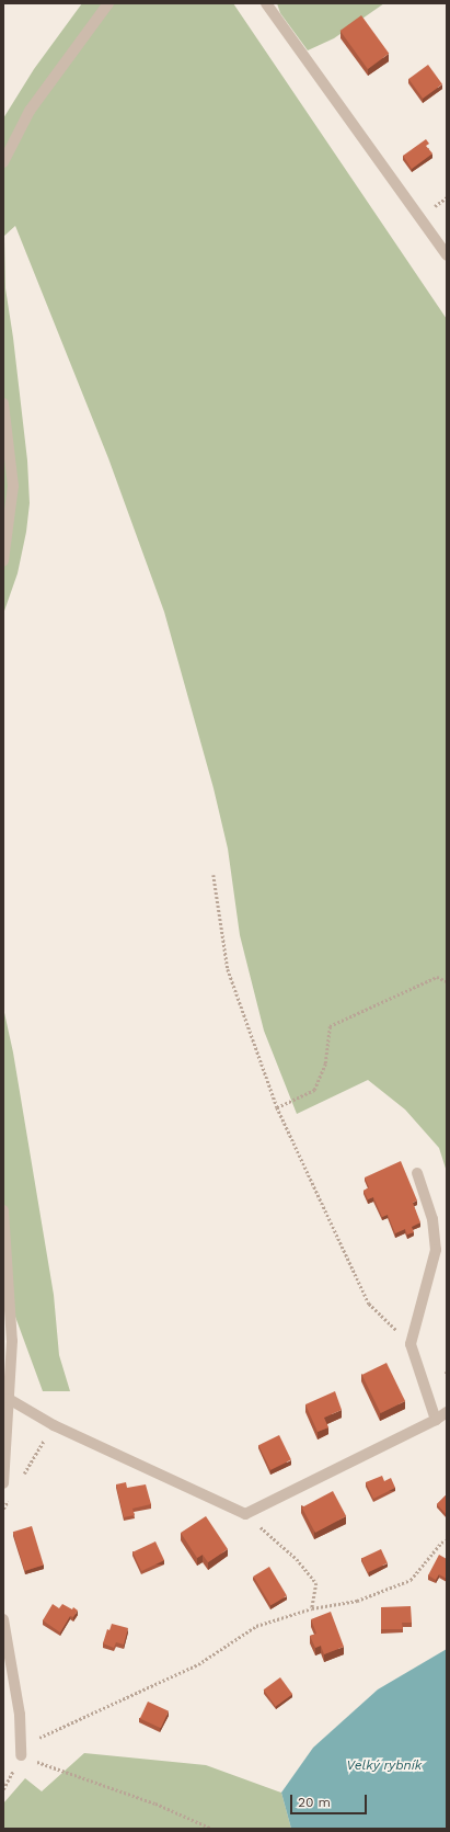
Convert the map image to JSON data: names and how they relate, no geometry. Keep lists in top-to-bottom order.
{
  "water": ["Velký rybník"],
  "scale_bar": "20 m"
}
